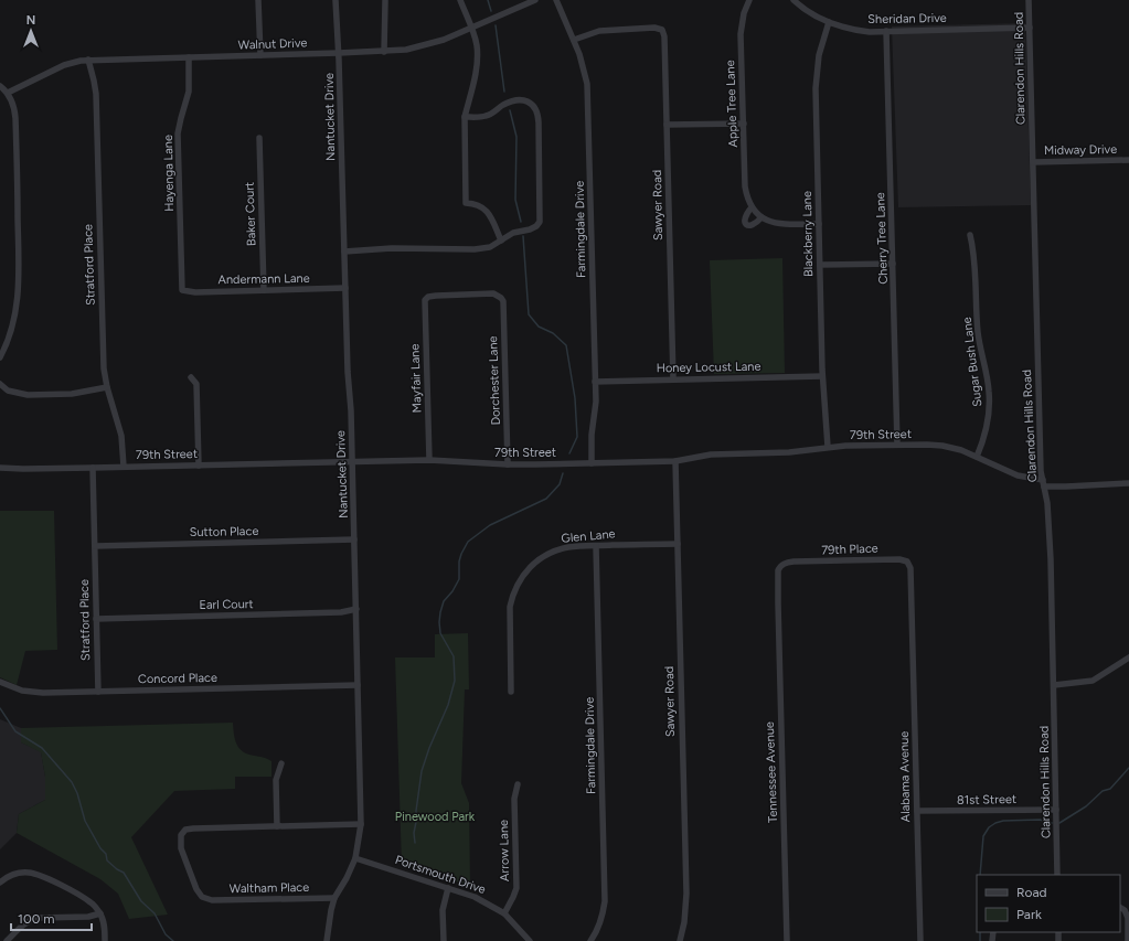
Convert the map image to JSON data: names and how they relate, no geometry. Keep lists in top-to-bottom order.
{
  "streets": {
    "street": [
      "Sheridan Drive",
      "Walnut Drive",
      "Clarendon Hills Road",
      "Apple Tree Lane",
      "Nantucket Drive",
      "Midway Drive",
      "Hayenga Lane",
      "Sawyer Road",
      "Baker Court",
      "Farmingdale Drive",
      "Blackberry Lane",
      "Cherry Tree Lane",
      "Stratford Place",
      "Andermann Lane",
      "Sugar Bush Lane",
      "Honey Locust Lane",
      "Mayfair Lane",
      "Dorchester Lane",
      "79th Street",
      "Sutton Place",
      "Glen Lane",
      "79th Place",
      "Earl Court",
      "Concord Place",
      "Tennessee Avenue",
      "Alabama Avenue",
      "81st Street",
      "Arrow Lane",
      "Portsmouth Drive",
      "Waltham Place"
    ]
  },
  "crossings": [
    ["Sheridan Drive", "Clarendon Hills Road"],
    ["Sheridan Drive", "Blackberry Lane"],
    ["Sheridan Drive", "Cherry Tree Lane"],
    ["Walnut Drive", "Nantucket Drive"],
    ["Walnut Drive", "Hayenga Lane"],
    ["Walnut Drive", "Stratford Place"],
    ["Clarendon Hills Road", "Midway Drive"],
    ["Clarendon Hills Road", "79th Street"],
    ["Clarendon Hills Road", "81st Street"],
    ["Apple Tree Lane", "Blackberry Lane"],
    ["Nantucket Drive", "Andermann Lane"],
    ["Nantucket Drive", "79th Street"],
    ["Nantucket Drive", "Sutton Place"],
    ["Nantucket Drive", "Earl Court"],
    ["Nantucket Drive", "Concord Place"],
    ["Nantucket Drive", "Portsmouth Drive"],
    ["Nantucket Drive", "Waltham Place"],
    ["Hayenga Lane", "Andermann Lane"],
    ["Sawyer Road", "Farmingdale Drive"],
    ["Sawyer Road", "Honey Locust Lane"],
    ["Sawyer Road", "79th Street"],
    ["Sawyer Road", "Glen Lane"],
    ["Baker Court", "Andermann Lane"],
    ["Farmingdale Drive", "Honey Locust Lane"],
    ["Farmingdale Drive", "79th Street"],
    ["Farmingdale Drive", "Glen Lane"],
    ["Blackberry Lane", "Honey Locust Lane"],
    ["Blackberry Lane", "79th Street"],
    ["Cherry Tree Lane", "79th Street"],
    ["Stratford Place", "79th Street"],
    ["Stratford Place", "Sutton Place"],
    ["Stratford Place", "Earl Court"],
    ["Stratford Place", "Concord Place"],
    ["Sugar Bush Lane", "79th Street"],
    ["Mayfair Lane", "Dorchester Lane"],
    ["Mayfair Lane", "79th Street"],
    ["Dorchester Lane", "79th Street"],
    ["79th Place", "Tennessee Avenue"],
    ["79th Place", "Alabama Avenue"],
    ["Alabama Avenue", "81st Street"],
    ["Arrow Lane", "Portsmouth Drive"]
  ],
  "parks": ["Pinewood Park"],
  "legend": ["Road", "Park"],
  "scale_bar": "100 m",
  "north": "top"
}
